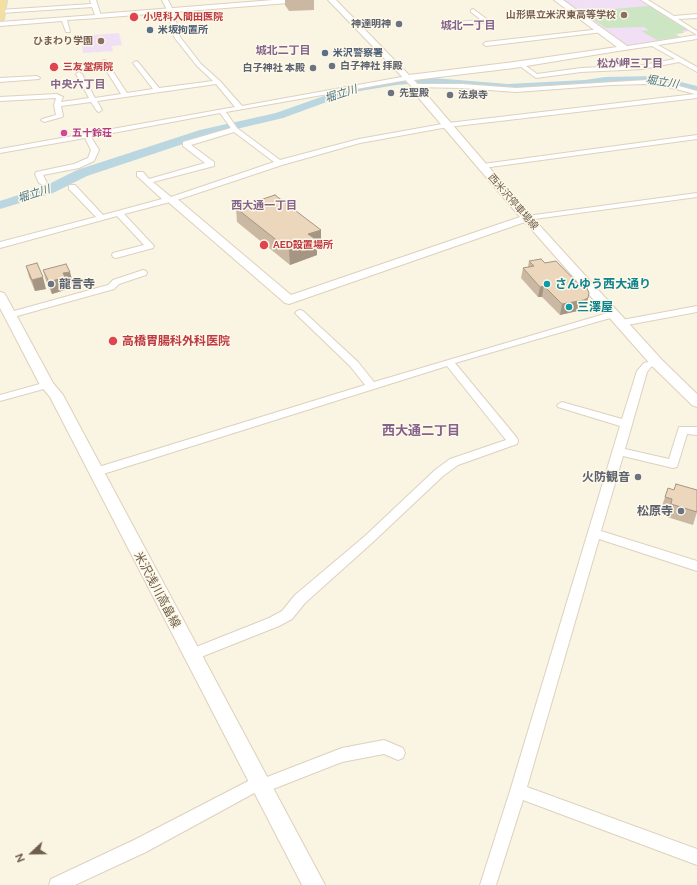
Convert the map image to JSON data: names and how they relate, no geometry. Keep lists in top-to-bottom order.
{
  "streets": {
    "main road": ["西米沢停車場線", "米沢浅川高畠線"]
  },
  "districts": [
    "城北一丁目",
    "城北二丁目",
    "松が岬三丁目",
    "中央六丁目",
    "西大通一丁目",
    "西大通二丁目"
  ],
  "water": ["堀立川"],
  "places": [
    "山形県立米沢東高等学校",
    "小児科入間田医院",
    "神達明神",
    "米坂拘置所",
    "ひまわり学園",
    "米沢警察署",
    "白子神社 拝殿",
    "三友堂病院",
    "白子神社 本殿",
    "先聖殿",
    "法泉寺",
    "五十鈴荘",
    "AED設置場所",
    "龍言寺",
    "さんゆう西大通り",
    "三澤屋",
    "高橋胃腸科外科医院",
    "火防観音",
    "松原寺"
  ],
  "north": "left"
}
